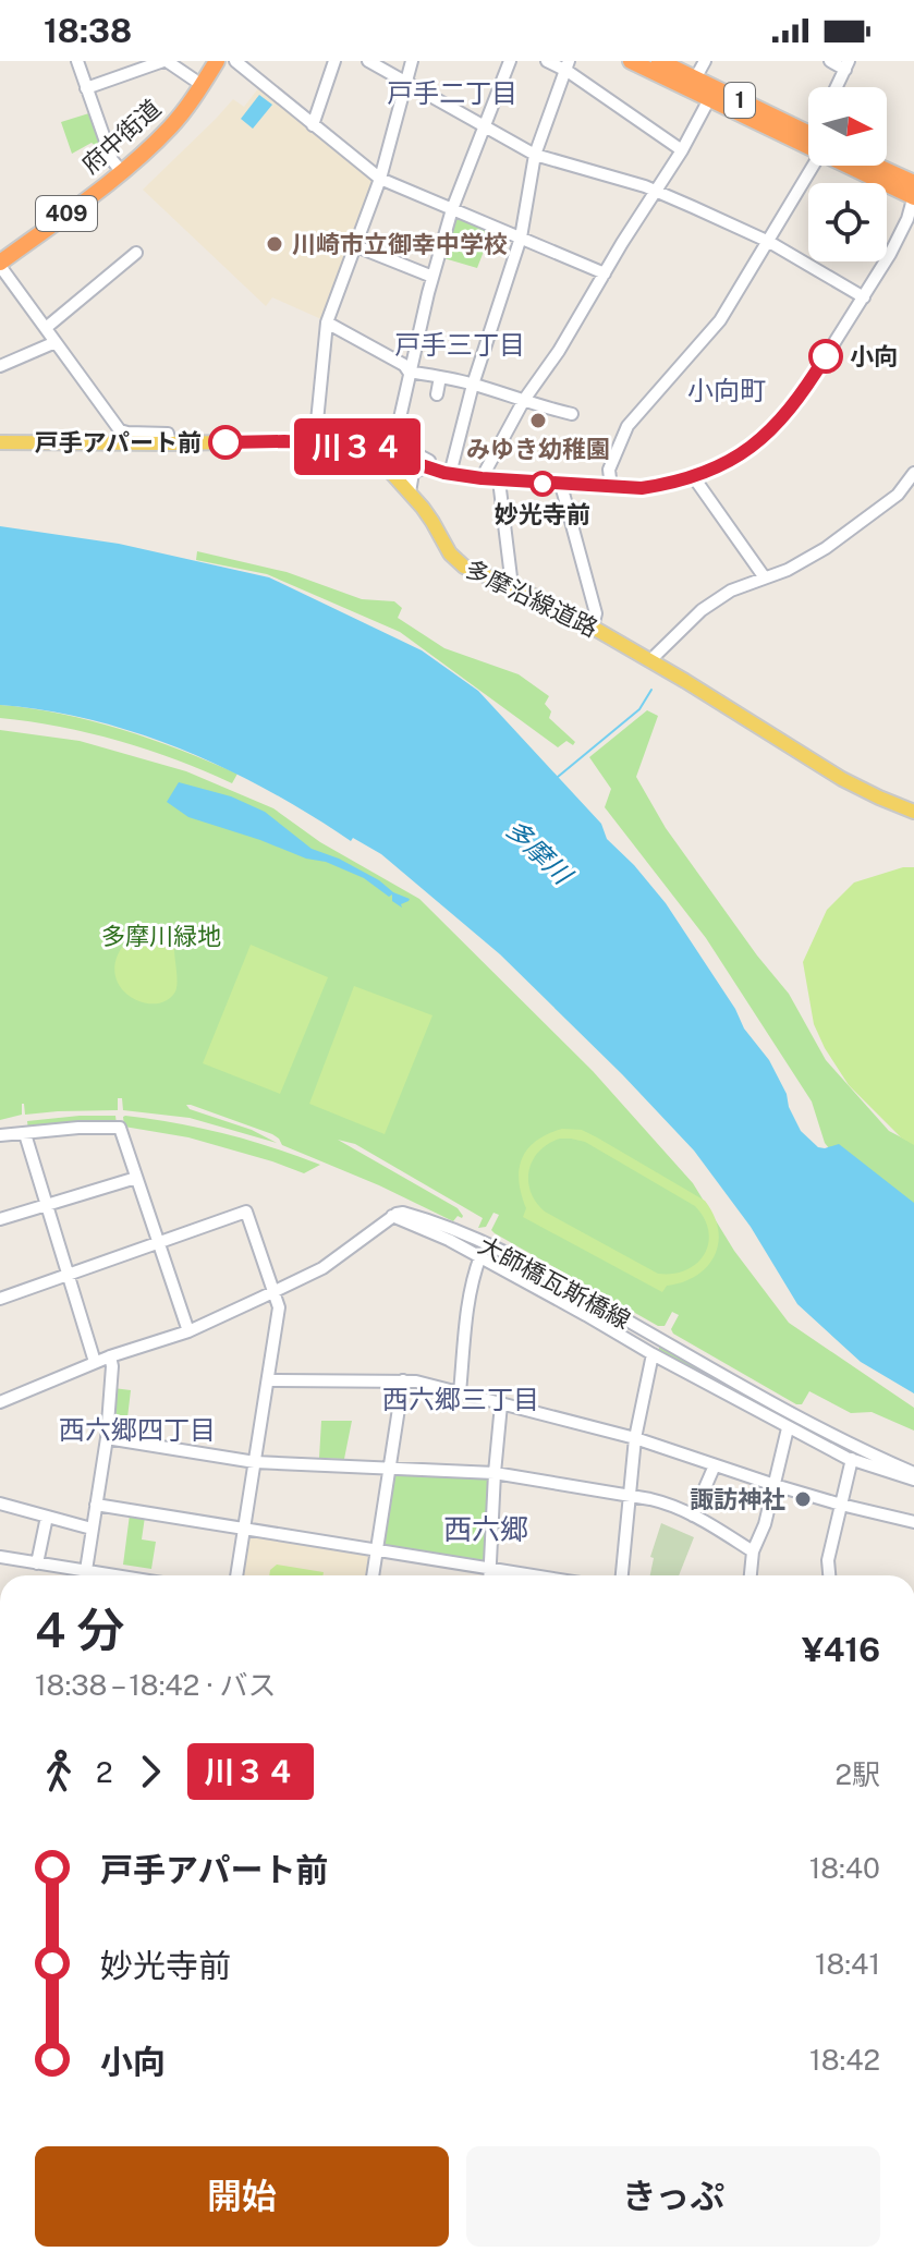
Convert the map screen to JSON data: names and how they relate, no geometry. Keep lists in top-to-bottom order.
{
  "streets": {
    "highway": ["1", "府中街道", "409"],
    "main road": ["多摩沿線道路"],
    "street": ["大師橋瓦斯橋線"]
  },
  "districts": [
    "戸手二丁目",
    "戸手三丁目",
    "小向町",
    "西六郷三丁目",
    "西六郷四丁目",
    "西六郷"
  ],
  "water": ["多摩川"],
  "parks": ["多摩川緑地"],
  "places": [
    "川崎市立御幸中学校",
    "小向",
    "みゆき幼稚園",
    "戸手アパート前",
    "妙光寺前",
    "諏訪神社"
  ],
  "lines": ["bus line 川３４"],
  "north": "right",
  "page": {
    "status": "18:38",
    "on_map": "川３４",
    "heading": ["4 分", "18:38 – 18:42 · バス", "¥416"],
    "legs": ["2", "川３４", "2駅"],
    "list": [
      {
        "name": "戸手アパート前",
        "value": "18:40"
      },
      {
        "name": "妙光寺前",
        "value": "18:41"
      },
      {
        "name": "小向",
        "value": "18:42"
      }
    ],
    "buttons": ["開始", "きっぷ"]
  }
}
